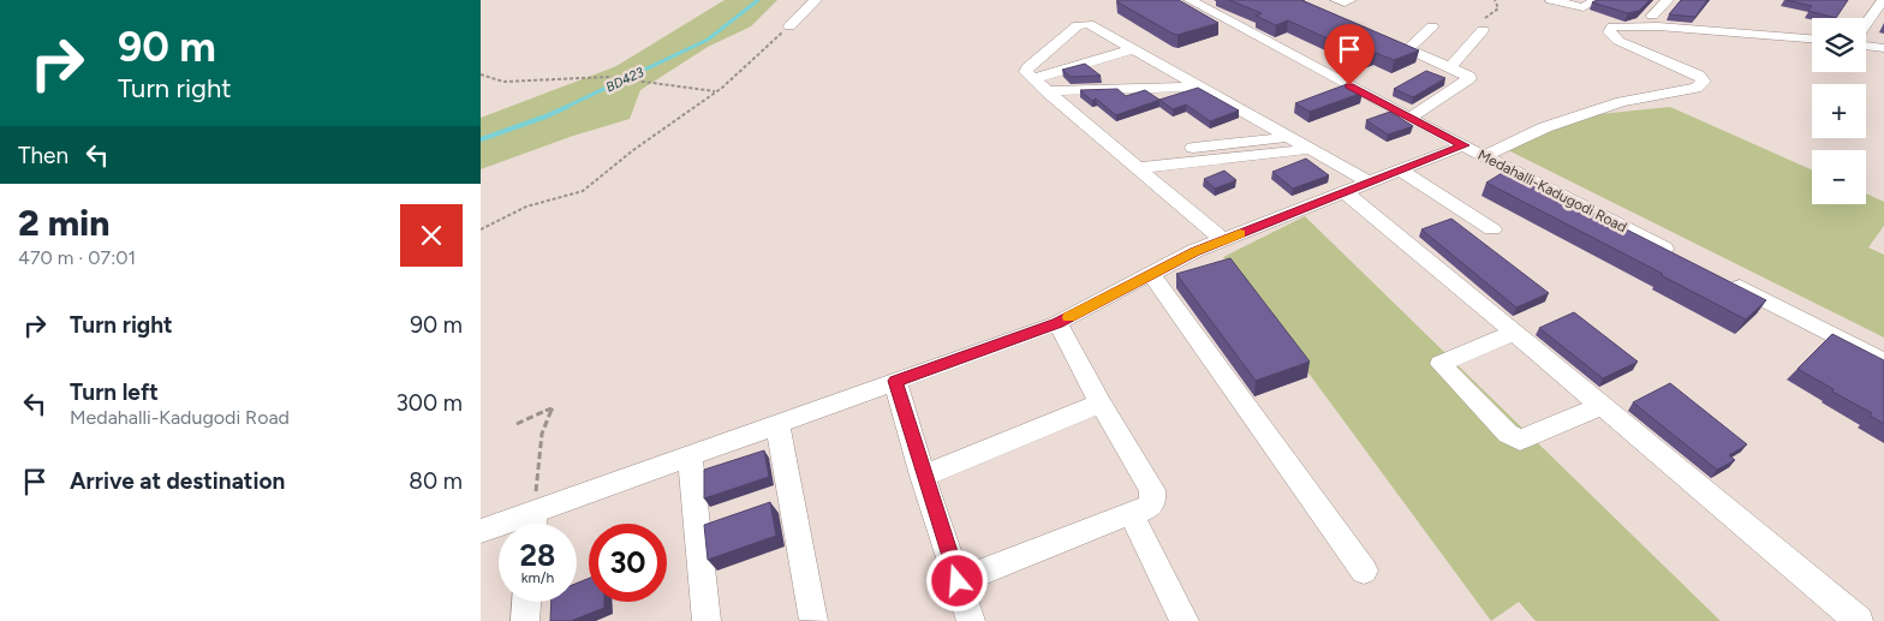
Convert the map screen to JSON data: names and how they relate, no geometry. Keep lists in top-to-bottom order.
{
  "streets": {
    "street": ["Medahalli-Kadugodi Road"]
  },
  "water": ["BD423"],
  "page": {
    "turn": ["90 m", "Turn right"],
    "map_buttons": ["+", "−"],
    "then": "Then",
    "heading": ["2 min", "470 m · 07:01"],
    "list": [
      {
        "name": "Turn right",
        "value": "90 m"
      },
      {
        "name": "Turn left",
        "note": "Medahalli-Kadugodi Road",
        "value": "300 m"
      },
      {
        "name": "Arrive at destination",
        "value": "80 m"
      }
    ],
    "speed": "28 km/h",
    "limit": "30"
  }
}
